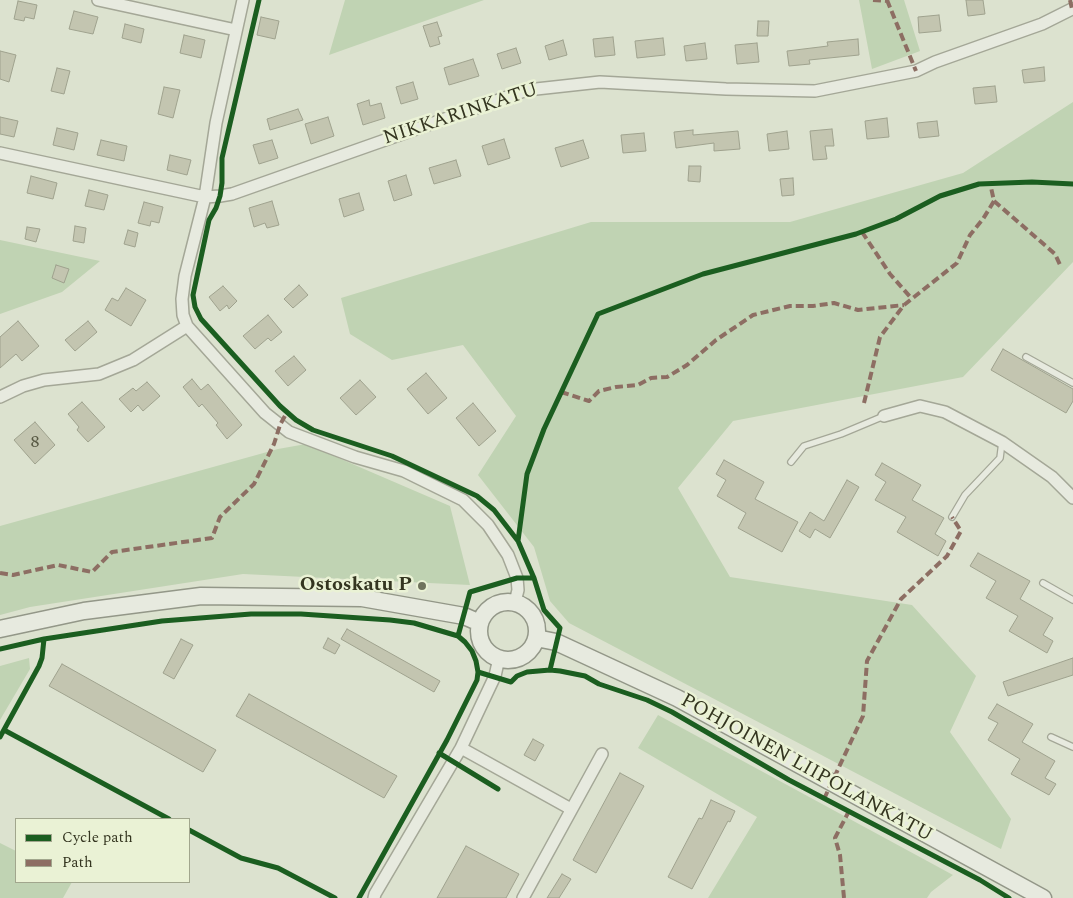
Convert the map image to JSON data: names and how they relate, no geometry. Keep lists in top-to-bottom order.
{
  "streets": {
    "street": ["NIKKARINKATU", "POHJOINEN LIIPOLANKATU"]
  },
  "places": ["Ostoskatu P"],
  "house_numbers": ["8"],
  "legend": ["Cycle path", "Path"]
}
